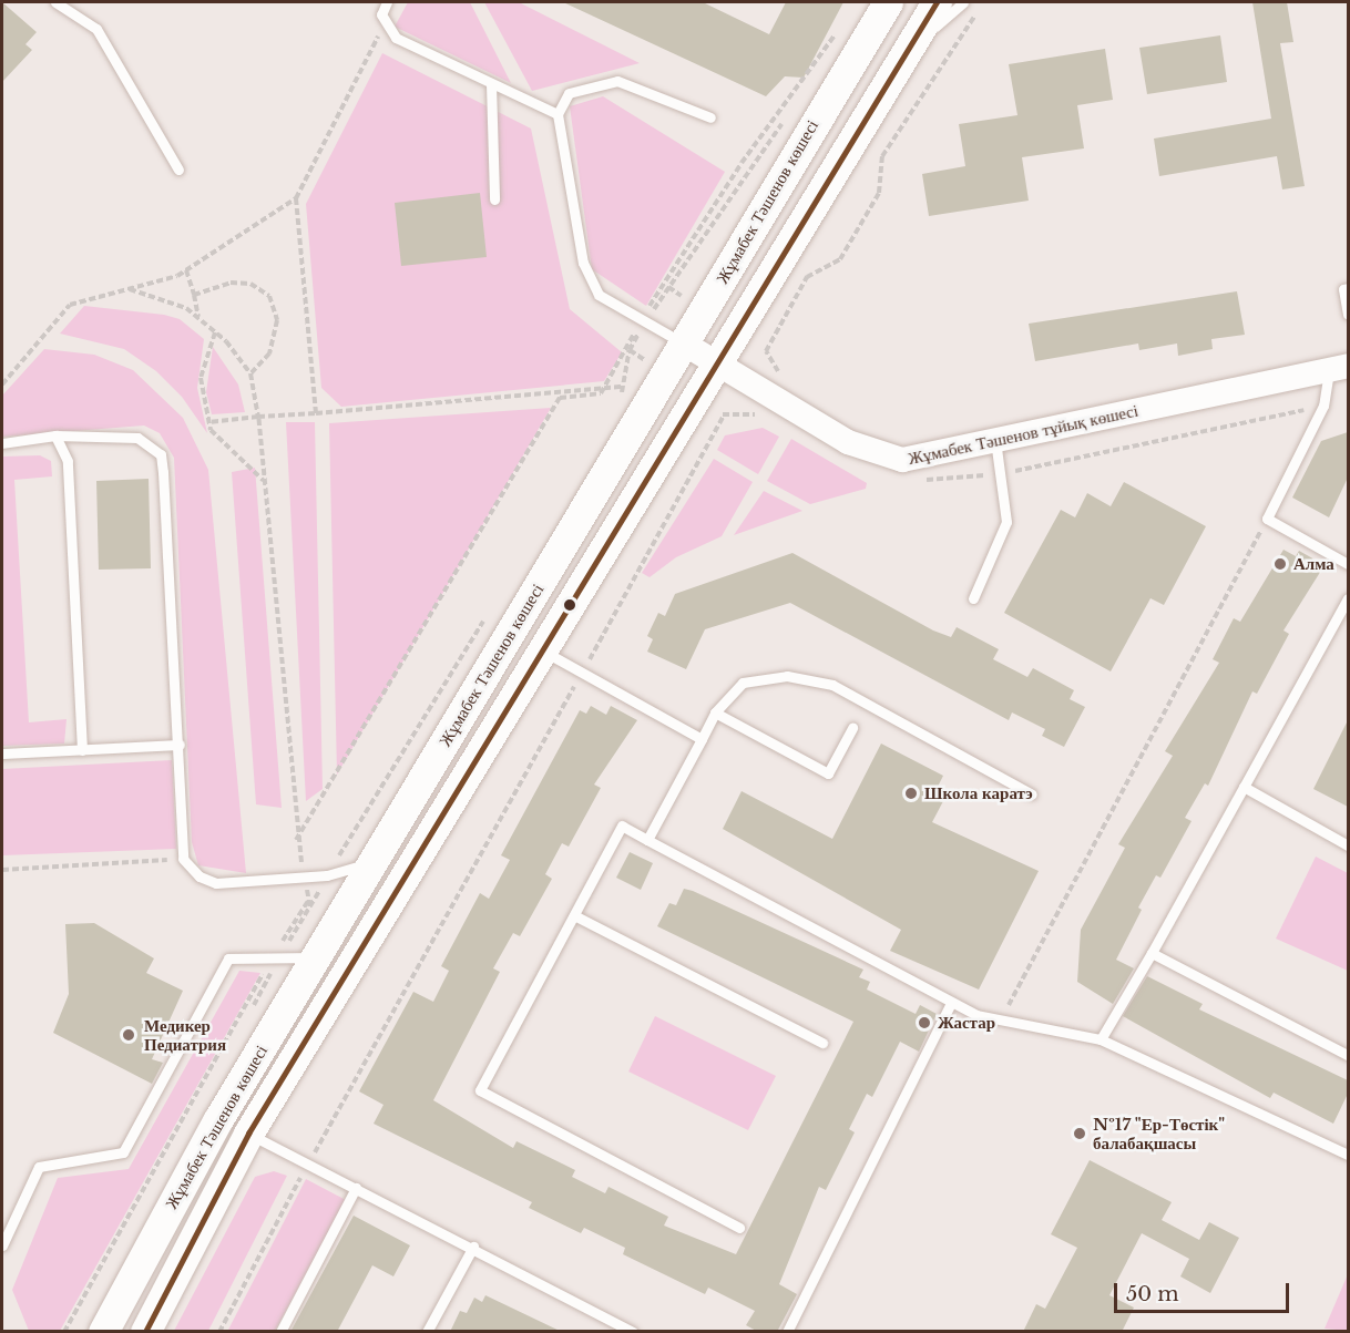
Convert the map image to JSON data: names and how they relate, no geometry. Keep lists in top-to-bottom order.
{
  "streets": {
    "main road": ["Жұмабек Тәшенов көшесі"],
    "street": ["Жұмабек Тәшенов тұйық көшесі"]
  },
  "crossings": [
    ["Жұмабек Тәшенов көшесі", "Жұмабек Тәшенов тұйық көшесі"]
  ],
  "places": [
    "Алма",
    "Школа каратэ",
    "Жастар",
    "Медикер Педиатрия",
    "№17 \"Ер-Төстік\" балабақшасы"
  ],
  "scale_bar": "50 m"
}
